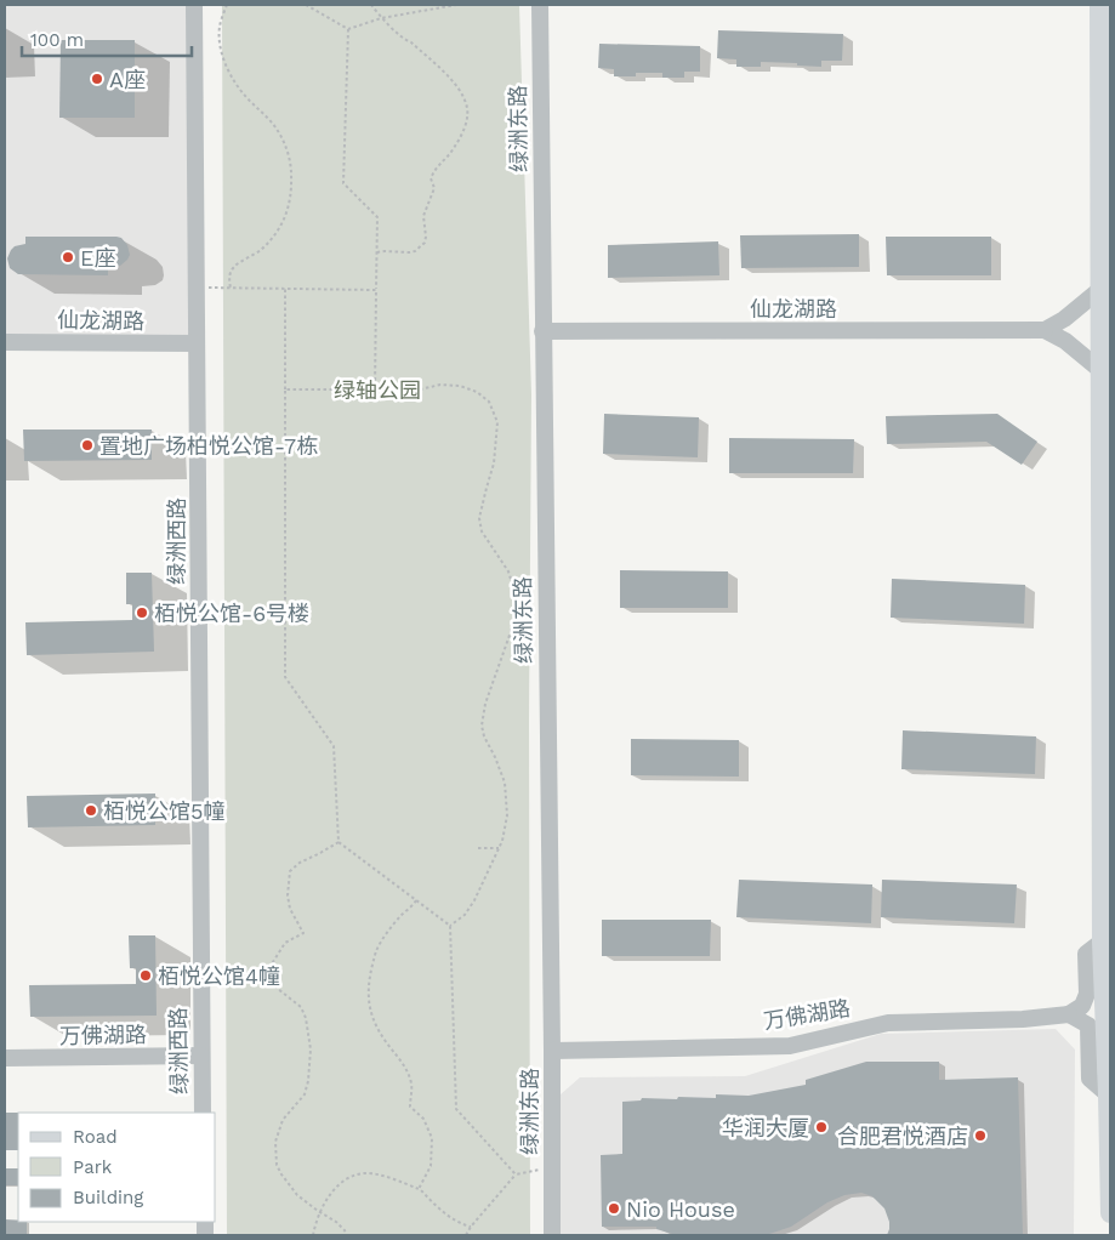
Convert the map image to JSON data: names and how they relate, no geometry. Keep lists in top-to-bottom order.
{
  "streets": {
    "street": [
      "绿洲东路",
      "仙龙湖路",
      "绿洲西路",
      "万佛湖路"
    ]
  },
  "crossings": [
    ["绿洲东路", "仙龙湖路"],
    ["绿洲东路", "万佛湖路"],
    ["仙龙湖路", "绿洲西路"],
    ["绿洲西路", "万佛湖路"]
  ],
  "parks": ["绿轴公园"],
  "places": [
    "A座",
    "E座",
    "置地广场柏悦公馆-7栋",
    "栢悦公馆-6号楼",
    "栢悦公馆5幢",
    "栢悦公馆4幢",
    "华润大厦",
    "合肥君悦酒店",
    "Nio House"
  ],
  "legend": ["Road", "Park", "Building"],
  "scale_bar": "100 m"
}
